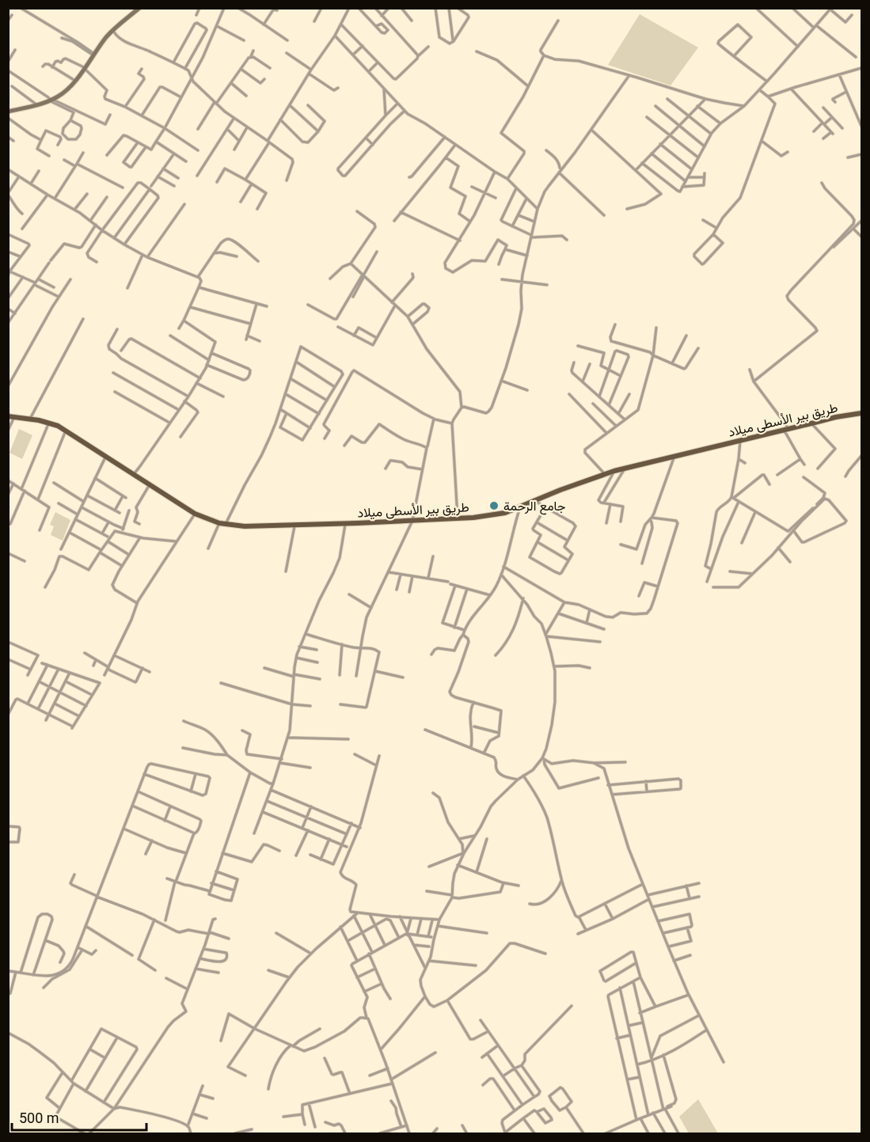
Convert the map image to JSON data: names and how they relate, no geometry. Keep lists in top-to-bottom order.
{
  "streets": {
    "main road": ["طريق بير الأسطى ميلاد"]
  },
  "places": ["جامع الرحمة"],
  "scale_bar": "500 m"
}
